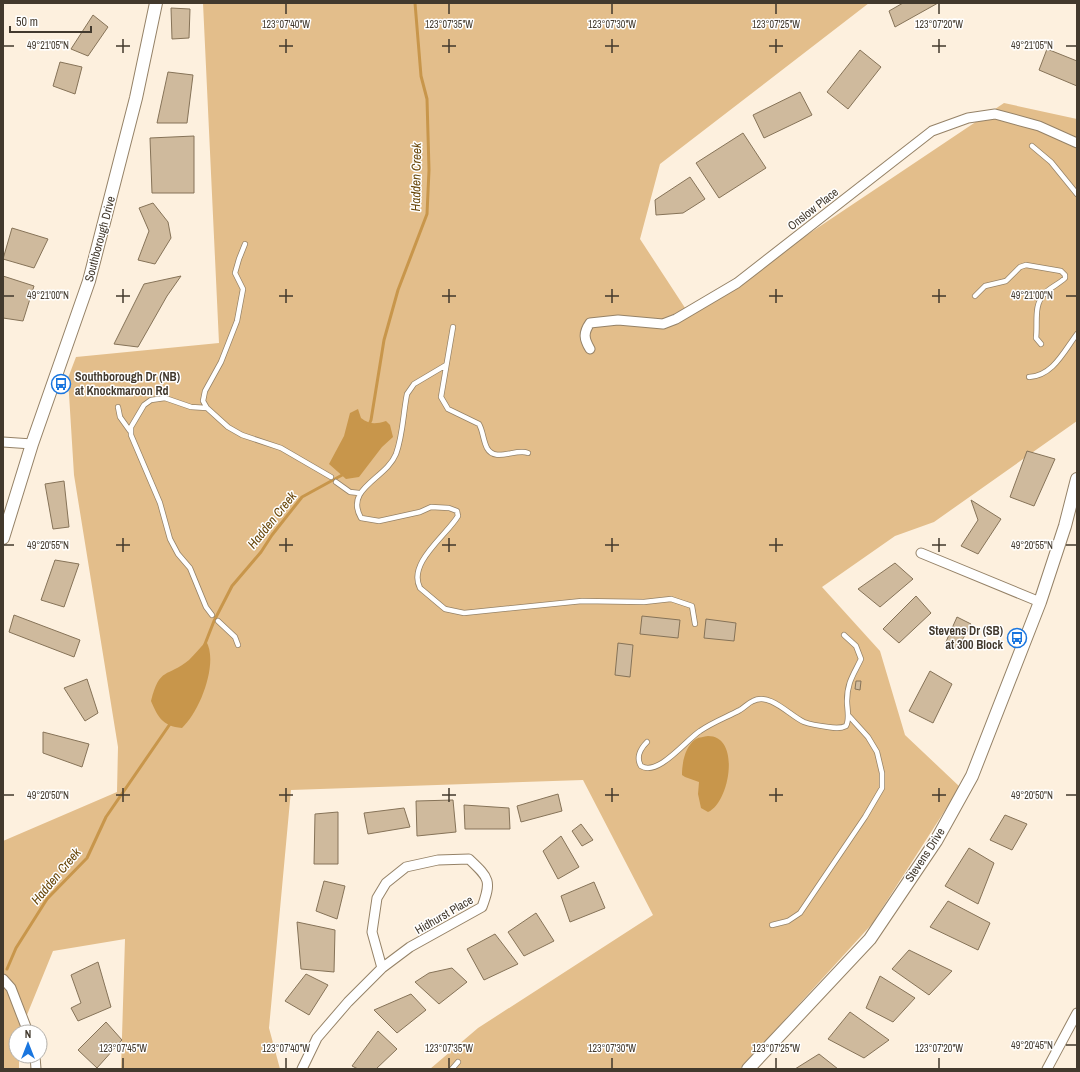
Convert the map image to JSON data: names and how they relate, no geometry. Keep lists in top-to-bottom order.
{
  "streets": {
    "street": [
      "Onslow Place",
      "Southborough Drive",
      "Stevens Drive",
      "Hidhurst Place"
    ]
  },
  "water": ["Hadden Creek"],
  "places": {
    "bus stop": ["Southborough Dr (NB) at Knockmaroon Rd", "Stevens Dr (SB) at 300 Block"]
  },
  "scale_bar": "50 m",
  "north": "top",
  "coordinates": [
    "123°07'40\"W",
    "123°07'35\"W",
    "123°07'30\"W",
    "123°07'25\"W",
    "123°07'20\"W",
    "49°21'05\"N",
    "49°21'00\"N",
    "49°20'55\"N",
    "49°20'50\"N",
    "49°20'45\"N",
    "123°07'45\"W"
  ]
}
